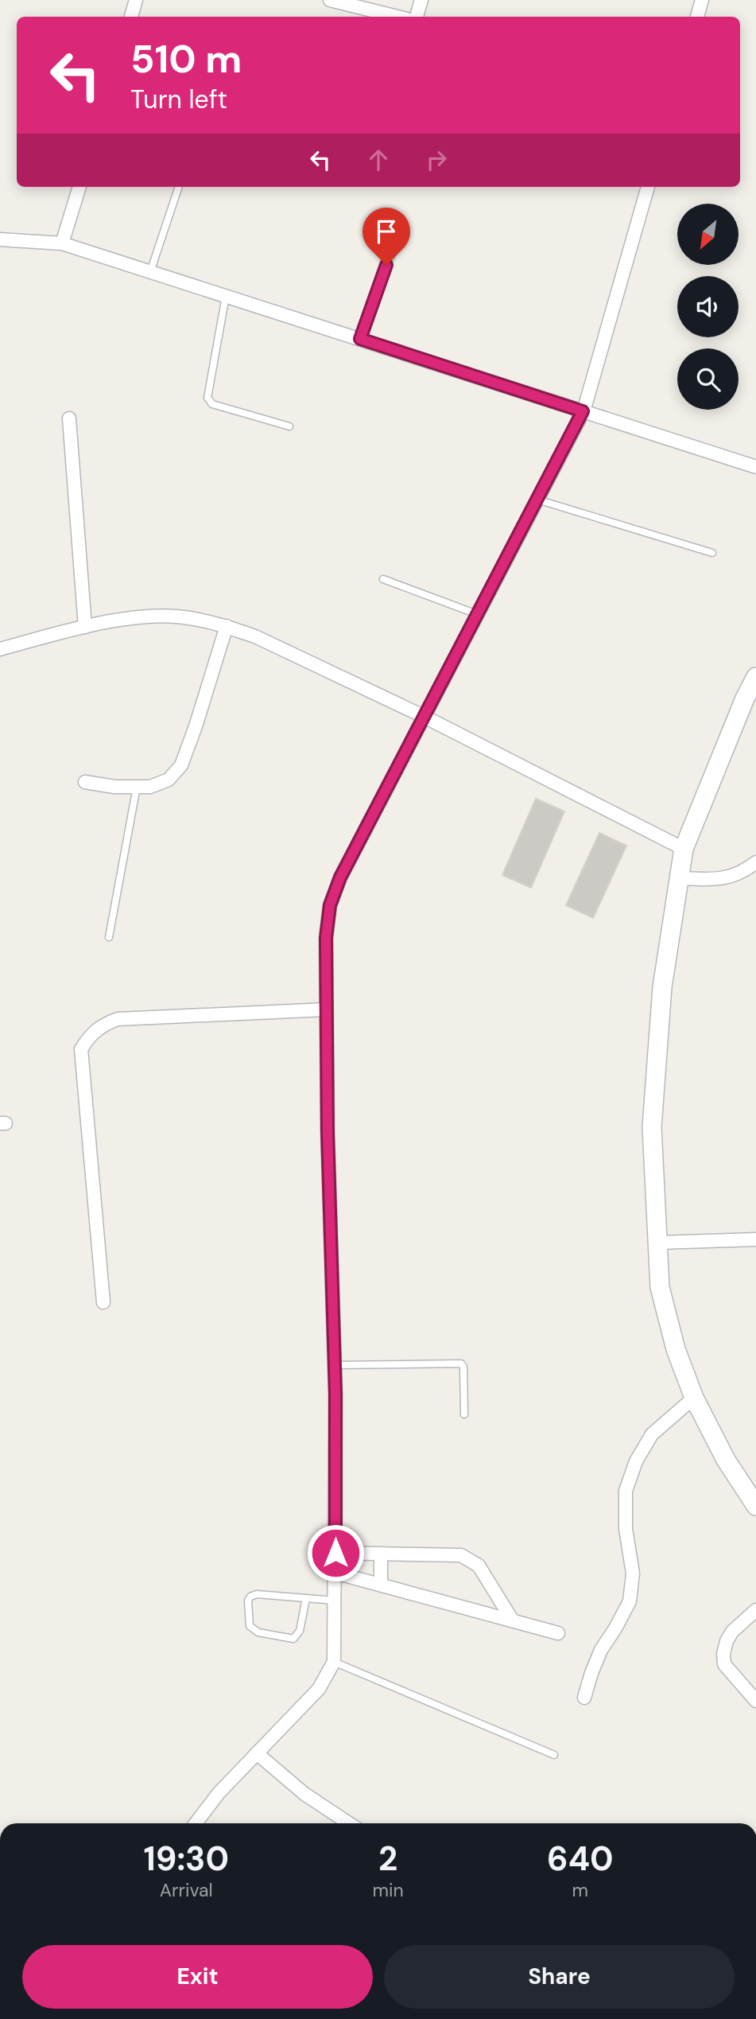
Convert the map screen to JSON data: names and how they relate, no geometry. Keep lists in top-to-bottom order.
{
  "north": "bottom left",
  "page": {
    "turn": ["510 m", "Turn left"],
    "eta": [
      "19:30",
      "Arrival",
      "2",
      "min",
      "640",
      "m"
    ],
    "buttons": ["Exit", "Share"]
  }
}
